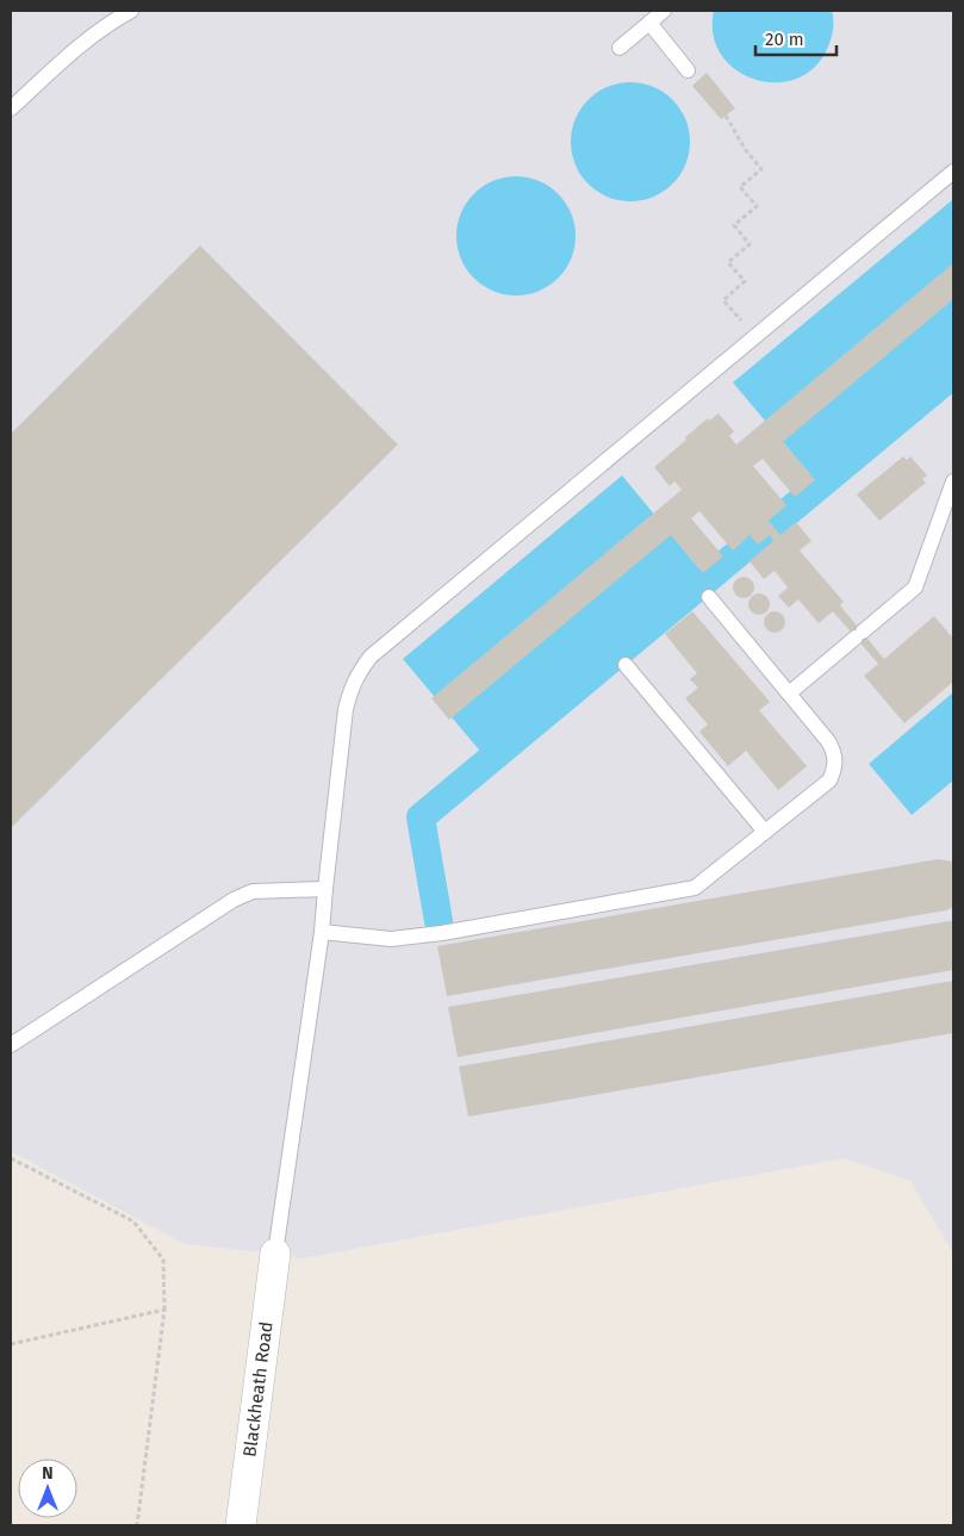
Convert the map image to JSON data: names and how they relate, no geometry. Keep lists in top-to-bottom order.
{
  "streets": {
    "street": ["Blackheath Road"]
  },
  "scale_bar": "20 m",
  "north": "top"
}
